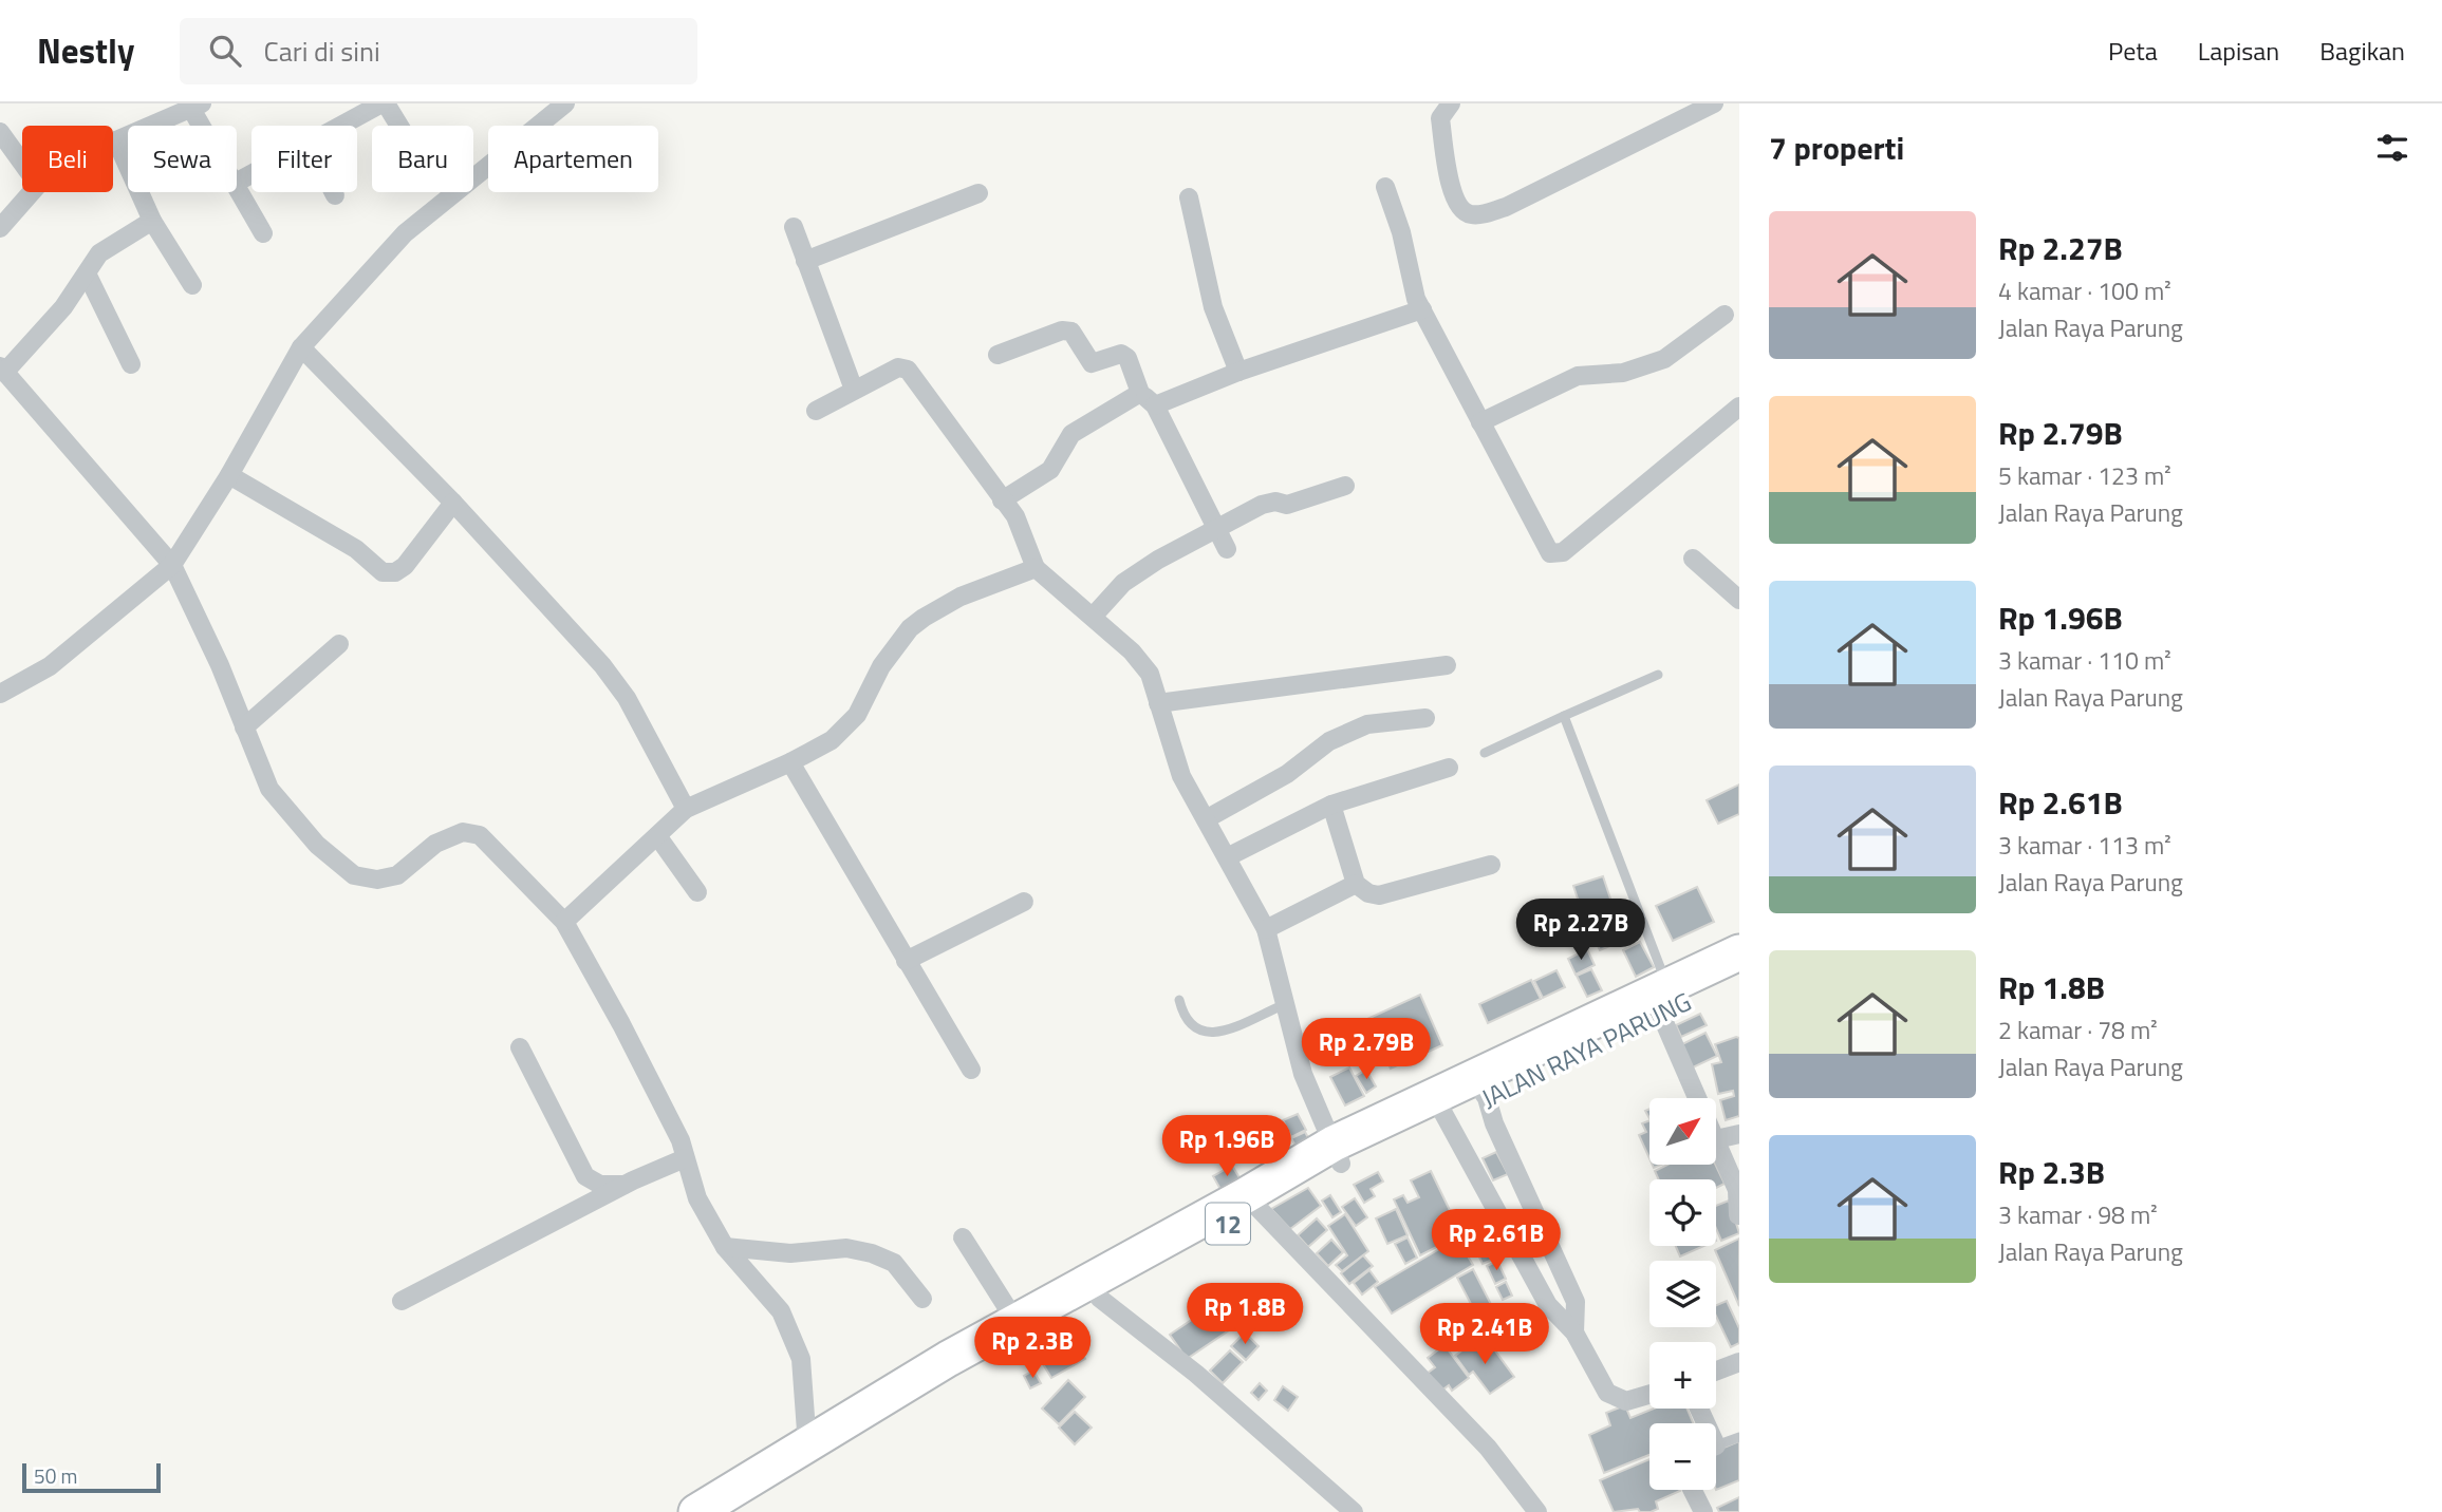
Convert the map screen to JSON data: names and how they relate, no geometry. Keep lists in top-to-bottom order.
{
  "streets": {
    "highway": ["JALAN RAYA PARUNG", "12"]
  },
  "scale_bar": "50 m",
  "north": "top right",
  "page": {
    "header": "Nestly",
    "search": "Cari di sini",
    "nav": ["Peta", "Lapisan", "Bagikan"],
    "heading": "7 properti",
    "chip": [
      "Beli",
      "Sewa",
      "Filter",
      "Baru",
      "Apartemen"
    ],
    "list": [
      {
        "name": "Rp 2.27B",
        "note": "4 kamar · 100 m² · Jalan Raya Parung"
      },
      {
        "name": "Rp 2.79B",
        "note": "5 kamar · 123 m² · Jalan Raya Parung"
      },
      {
        "name": "Rp 1.96B",
        "note": "3 kamar · 110 m² · Jalan Raya Parung"
      },
      {
        "name": "Rp 2.61B",
        "note": "3 kamar · 113 m² · Jalan Raya Parung"
      },
      {
        "name": "Rp 1.8B",
        "note": "2 kamar · 78 m² · Jalan Raya Parung"
      },
      {
        "name": "Rp 2.3B",
        "note": "3 kamar · 98 m² · Jalan Raya Parung"
      }
    ],
    "price": [
      "Rp 2.27B",
      "Rp 2.79B",
      "Rp 1.96B",
      "Rp 2.61B",
      "Rp 1.8B",
      "Rp 2.41B",
      "Rp 2.3B"
    ],
    "map_buttons": ["+", "−"],
    "scale": "50 m"
  }
}
